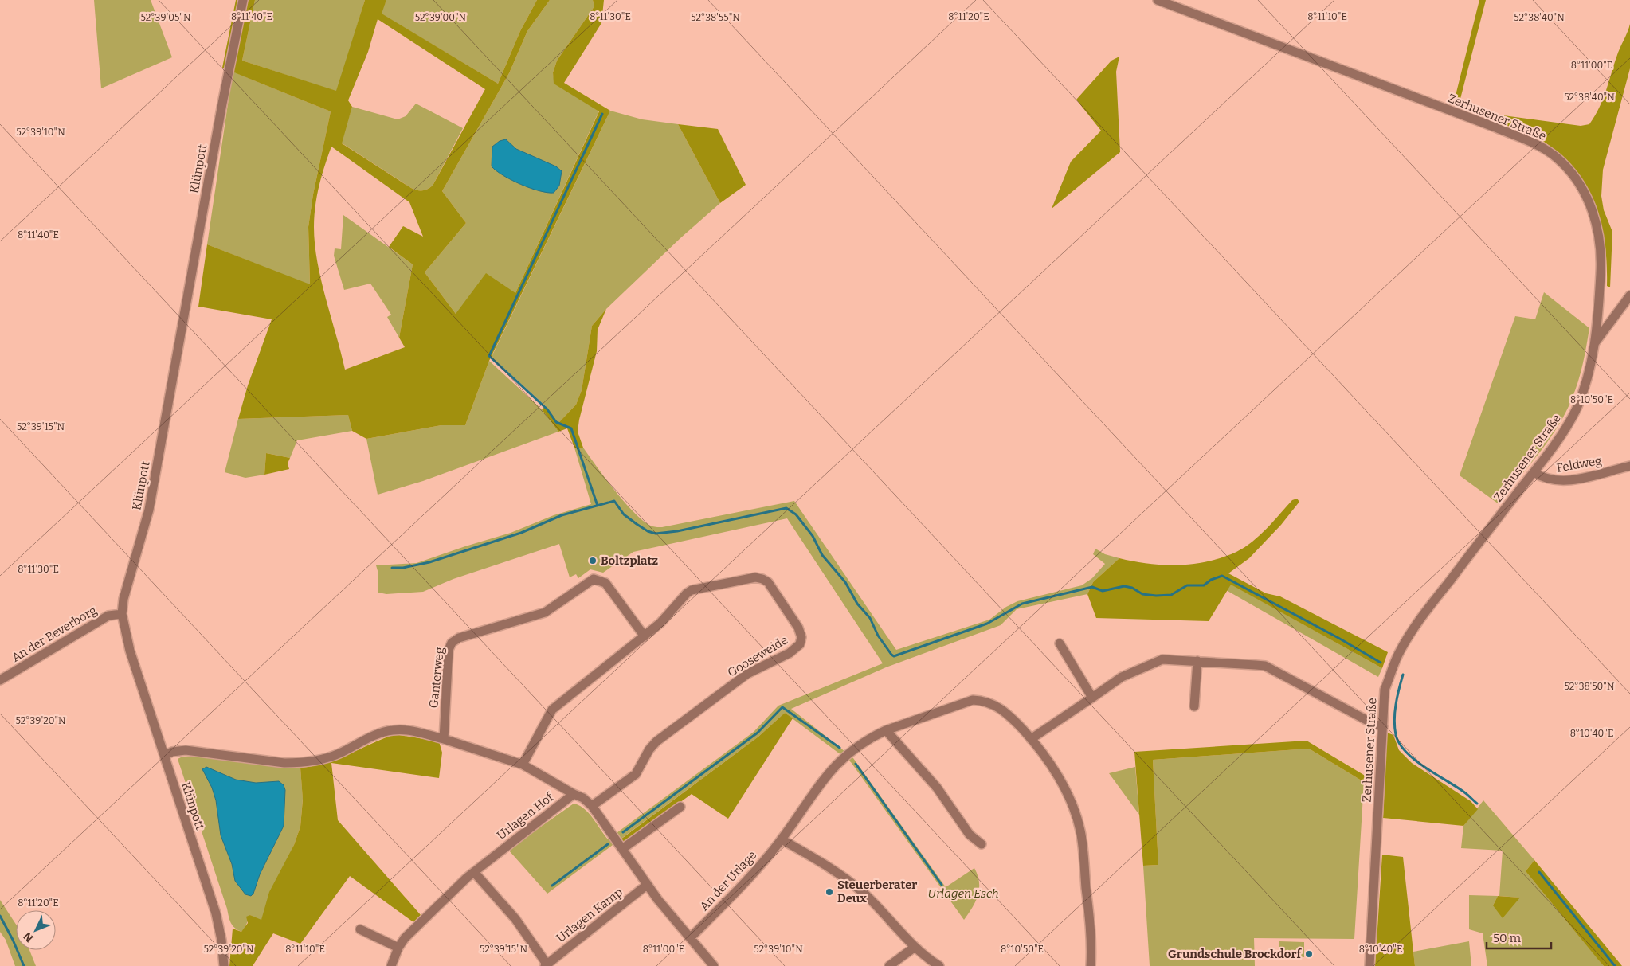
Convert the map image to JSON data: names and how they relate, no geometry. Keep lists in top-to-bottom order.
{
  "streets": {
    "street": [
      "Zerhusener Straße",
      "Klünpott",
      "Feldweg",
      "An der Beverborg",
      "Gooseweide",
      "Ganterweg",
      "Urlagen Hof",
      "An der Urlage",
      "Urlagen Kamp"
    ]
  },
  "crossings": [
    ["Zerhusener Straße", "Feldweg"],
    ["Klünpott", "An der Beverborg"],
    ["Gooseweide", "Ganterweg"],
    ["Urlagen Hof", "Urlagen Kamp"]
  ],
  "parks": ["Urlagen Esch"],
  "places": ["Boltzplatz", "Steuerberater Deux", "Grundschule Brockdorf"],
  "scale_bar": "50 m",
  "north": "bottom left",
  "coordinates": [
    "8°11'40\"E",
    "8°11'30\"E",
    "8°11'20\"E",
    "8°11'10\"E",
    "52°39'05\"N",
    "52°39'00\"N",
    "52°38'55\"N",
    "52°38'40\"N",
    "8°11'00\"E",
    "52°39'10\"N",
    "8°10'50\"E",
    "52°39'15\"N",
    "52°38'50\"N",
    "52°39'20\"N",
    "8°10'40\"E"
  ]
}
